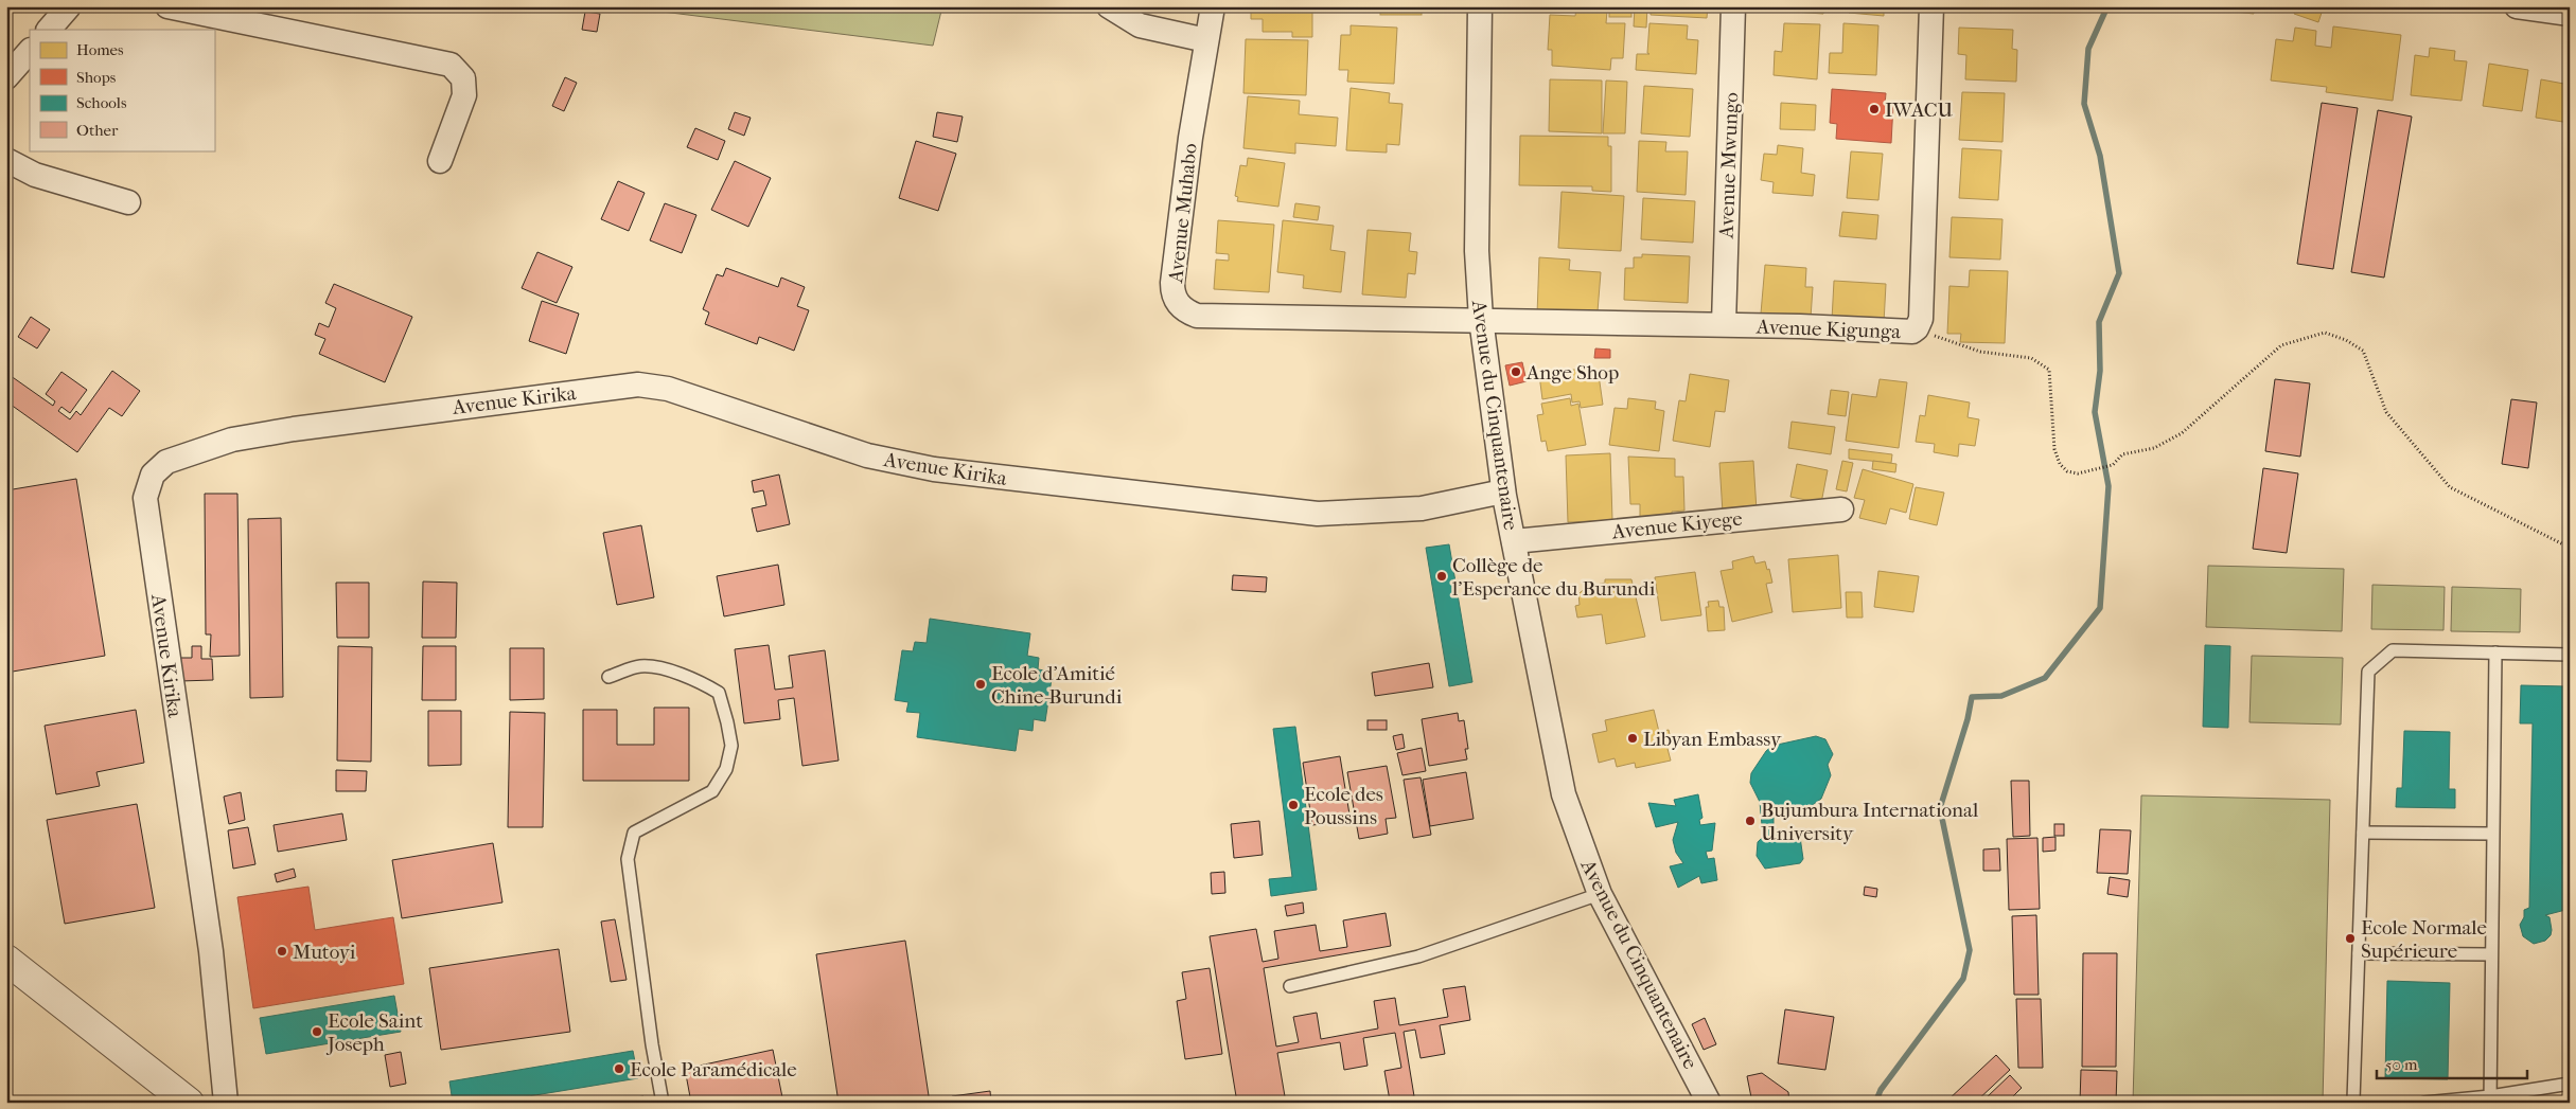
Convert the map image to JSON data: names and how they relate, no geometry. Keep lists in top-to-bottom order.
{
  "streets": {
    "street": [
      "Avenue Mwungo",
      "Avenue Muhabo",
      "Avenue Kigunga",
      "Avenue Kirika",
      "Avenue du Cinquantenaire",
      "Avenue Kiyege"
    ]
  },
  "crossings": [
    ["Avenue Mwungo", "Avenue Kigunga"],
    ["Avenue Muhabo", "Avenue Kigunga"],
    ["Avenue Muhabo", "Avenue du Cinquantenaire"],
    ["Avenue Kigunga", "Avenue du Cinquantenaire"],
    ["Avenue Kirika", "Avenue du Cinquantenaire"],
    ["Avenue du Cinquantenaire", "Avenue Kiyege"]
  ],
  "places": [
    "IWACU",
    "Ange Shop",
    "Collège de l'Esperance du Burundi",
    "Ecole d'Amitié Chine-Burundi",
    "Libyan Embassy",
    "Ecole des Poussins",
    "Bujumbura International University",
    "Ecole Normale Supérieure",
    "Mutoyi",
    "Ecole Saint Joseph",
    "Ecole Paramédicale"
  ],
  "legend": [
    "Homes",
    "Shops",
    "Schools",
    "Other"
  ],
  "scale_bar": "50 m"
}
